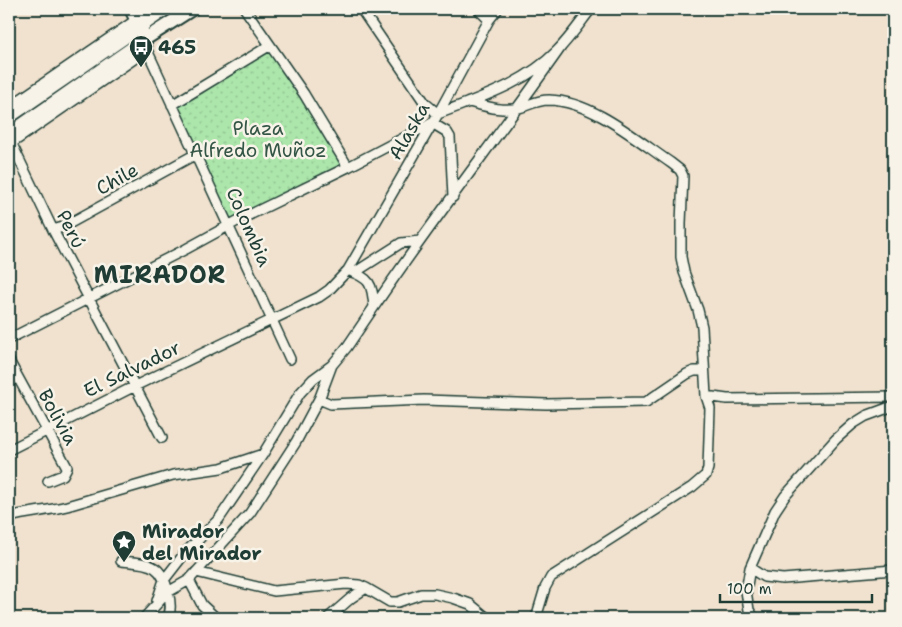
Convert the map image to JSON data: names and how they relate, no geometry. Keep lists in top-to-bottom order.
{
  "streets": {
    "street": [
      "Alaska",
      "Chile",
      "Colombia",
      "Perú",
      "El Salvador",
      "Bolivia"
    ]
  },
  "crossings": [
    ["Alaska", "El Salvador"],
    ["Chile", "Colombia"],
    ["Chile", "Perú"],
    ["Colombia", "El Salvador"],
    ["Perú", "El Salvador"],
    ["El Salvador", "Bolivia"]
  ],
  "districts": ["MIRADOR"],
  "parks": ["Plaza Alfredo Muñoz"],
  "places": {
    "bus stop": ["465"],
    "place": ["Mirador del Mirador"]
  },
  "scale_bar": "100 m"
}
